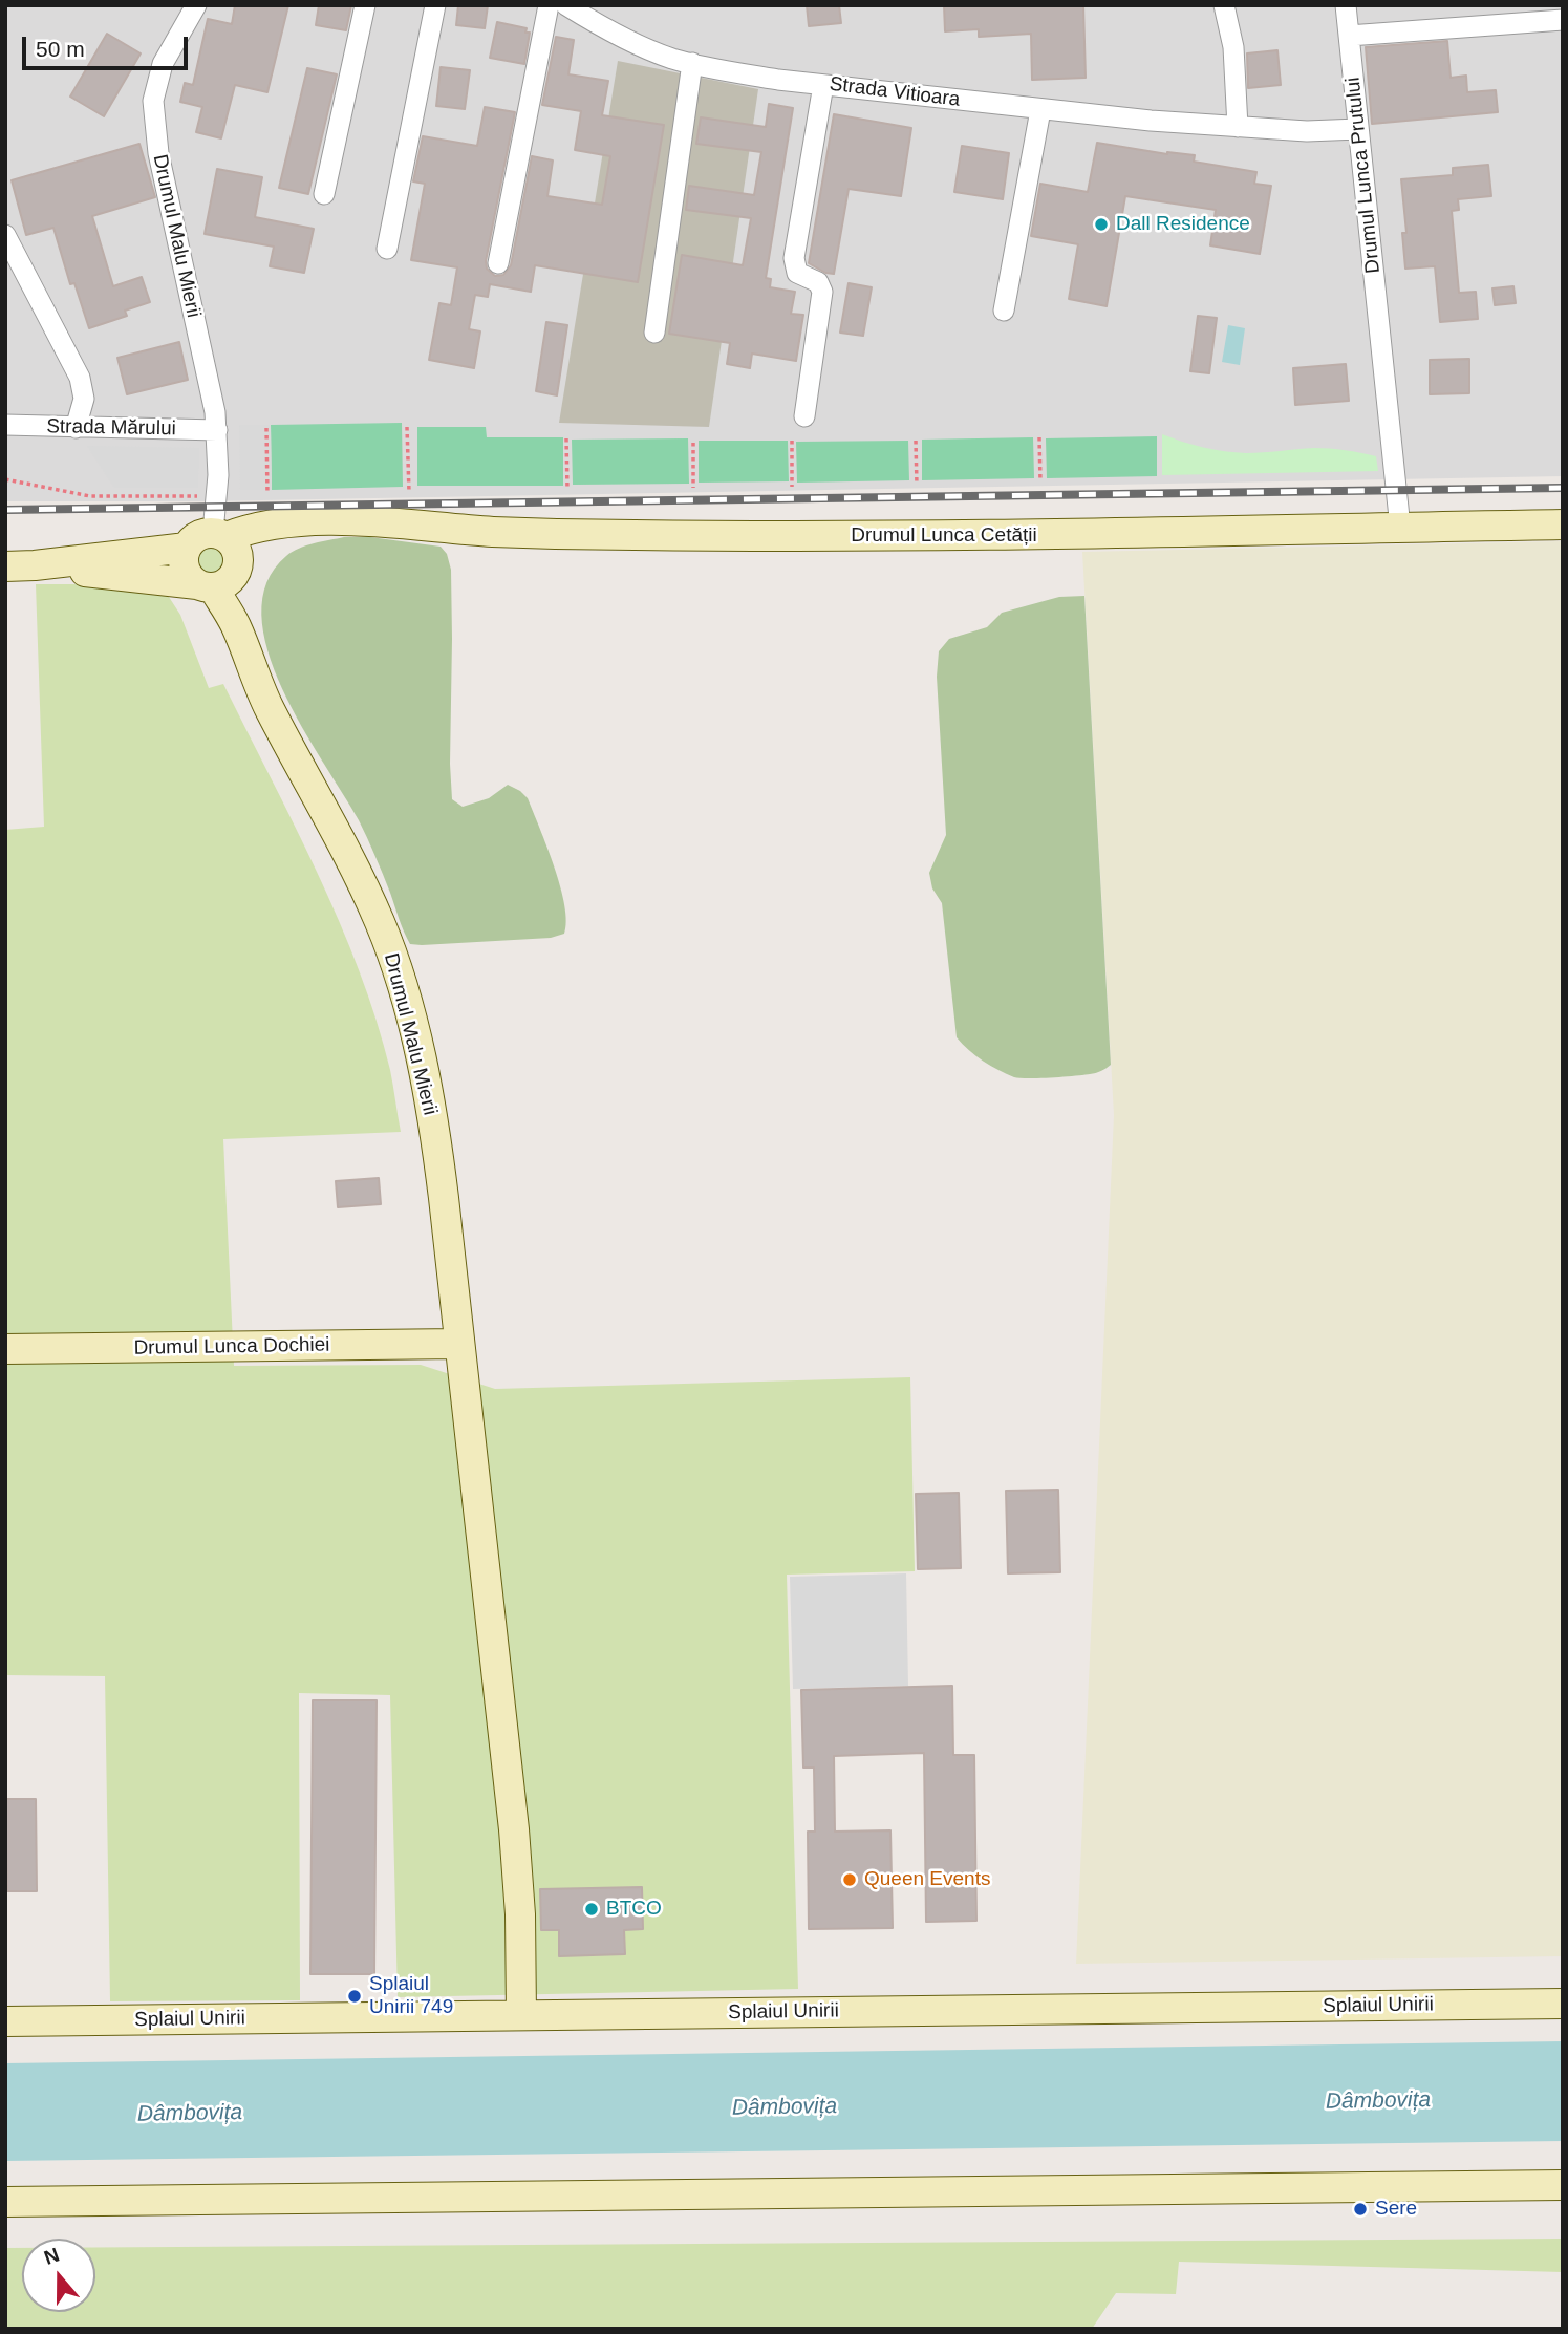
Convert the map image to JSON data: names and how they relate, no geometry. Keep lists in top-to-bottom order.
{
  "streets": {
    "street": [
      "Strada Vitioara",
      "Drumul Lunca Prutului",
      "Drumul Malu Mierii",
      "Strada Mărului",
      "Drumul Lunca Cetății",
      "Drumul Lunca Dochiei",
      "Splaiul Unirii"
    ]
  },
  "crossings": [
    ["Strada Vitioara", "Drumul Lunca Prutului"],
    ["Drumul Lunca Prutului", "Drumul Lunca Cetății"],
    ["Drumul Malu Mierii", "Strada Mărului"],
    ["Drumul Malu Mierii", "Drumul Lunca Cetății"],
    ["Drumul Malu Mierii", "Drumul Lunca Dochiei"],
    ["Drumul Malu Mierii", "Splaiul Unirii"]
  ],
  "water": ["Dâmbovița"],
  "places": [
    "Dall Residence",
    "Queen Events",
    "BTCO",
    "Splaiul Unirii 749",
    "Sere"
  ],
  "scale_bar": "50 m",
  "north": "top"
}
